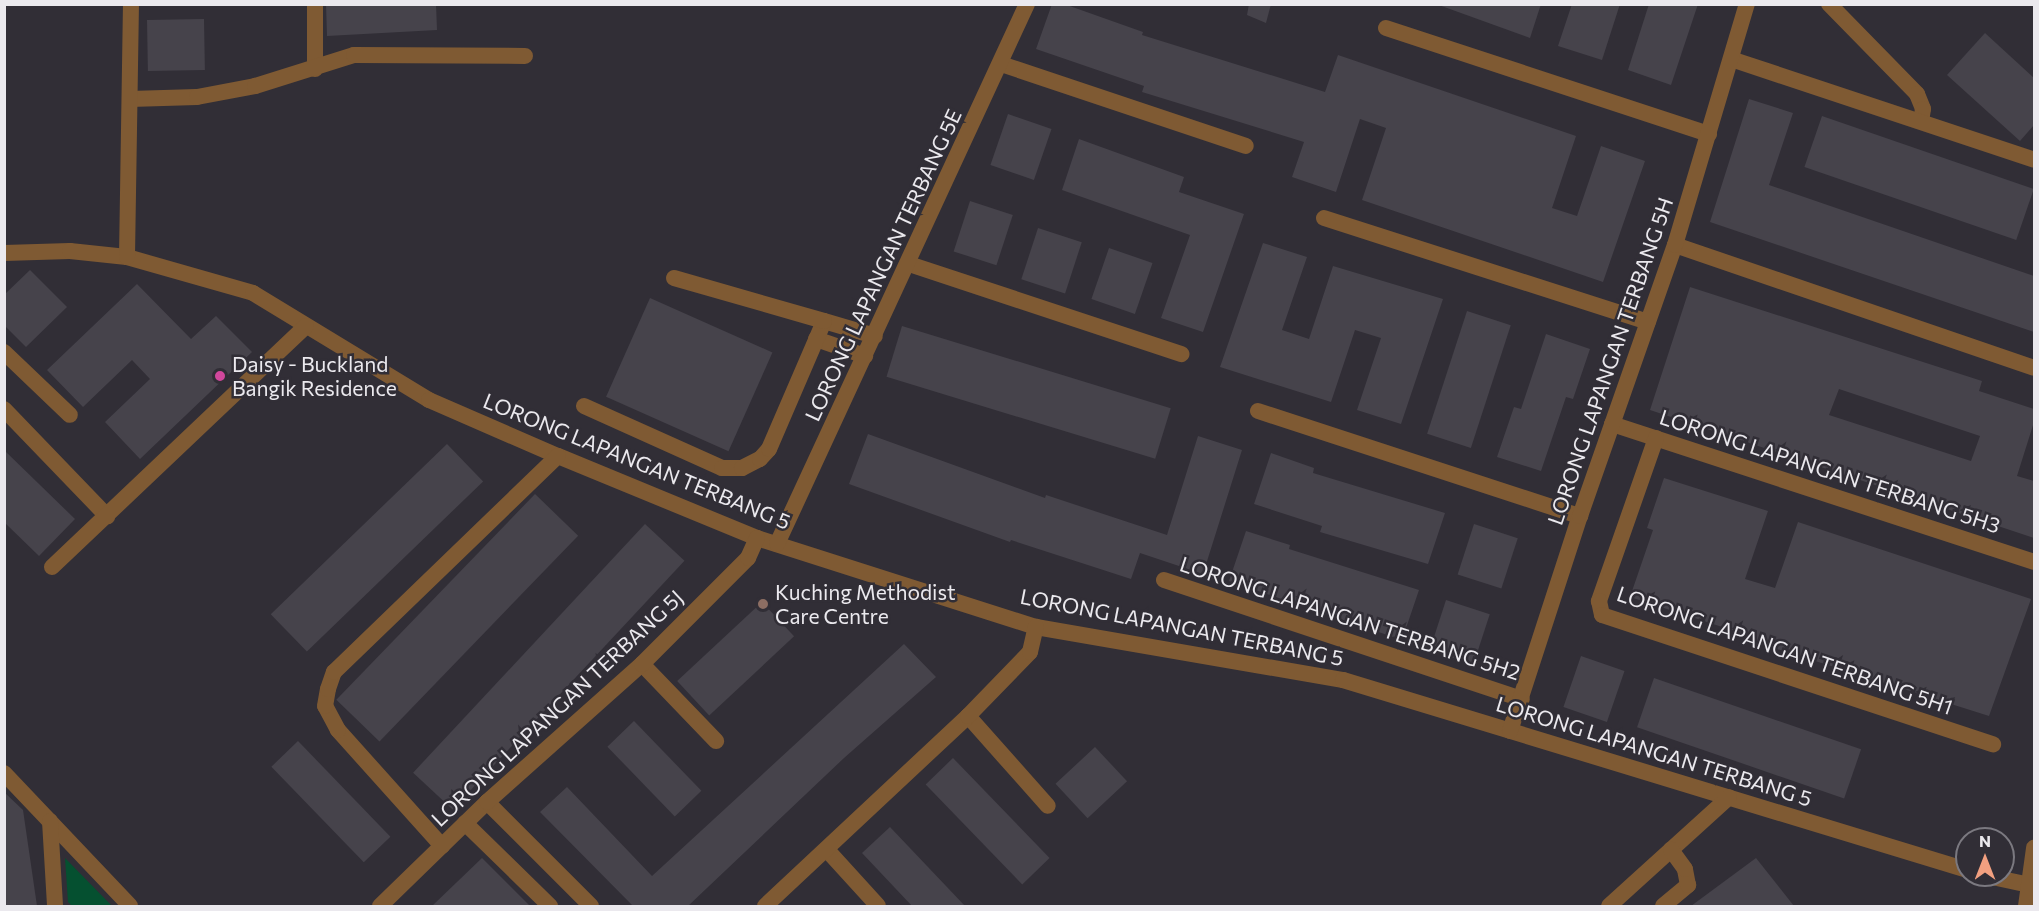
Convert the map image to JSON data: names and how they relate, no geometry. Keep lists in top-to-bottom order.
{
  "streets": {
    "street": [
      "LORONG LAPANGAN TERBANG 5E",
      "LORONG LAPANGAN TERBANG 5H",
      "LORONG LAPANGAN TERBANG 5",
      "LORONG LAPANGAN TERBANG 5H3",
      "LORONG LAPANGAN TERBANG 5H2",
      "LORONG LAPANGAN TERBANG 5H1",
      "LORONG LAPANGAN TERBANG 5J"
    ]
  },
  "crossings": [
    ["LORONG LAPANGAN TERBANG 5E", "LORONG LAPANGAN TERBANG 5"],
    ["LORONG LAPANGAN TERBANG 5H", "LORONG LAPANGAN TERBANG 5"],
    ["LORONG LAPANGAN TERBANG 5H", "LORONG LAPANGAN TERBANG 5H3"],
    ["LORONG LAPANGAN TERBANG 5H", "LORONG LAPANGAN TERBANG 5H2"],
    ["LORONG LAPANGAN TERBANG 5", "LORONG LAPANGAN TERBANG 5J"],
    ["LORONG LAPANGAN TERBANG 5H3", "LORONG LAPANGAN TERBANG 5H1"]
  ],
  "places": ["Daisy - Buckland Bangik Residence", "Kuching Methodist Care Centre"],
  "north": "top"
}
